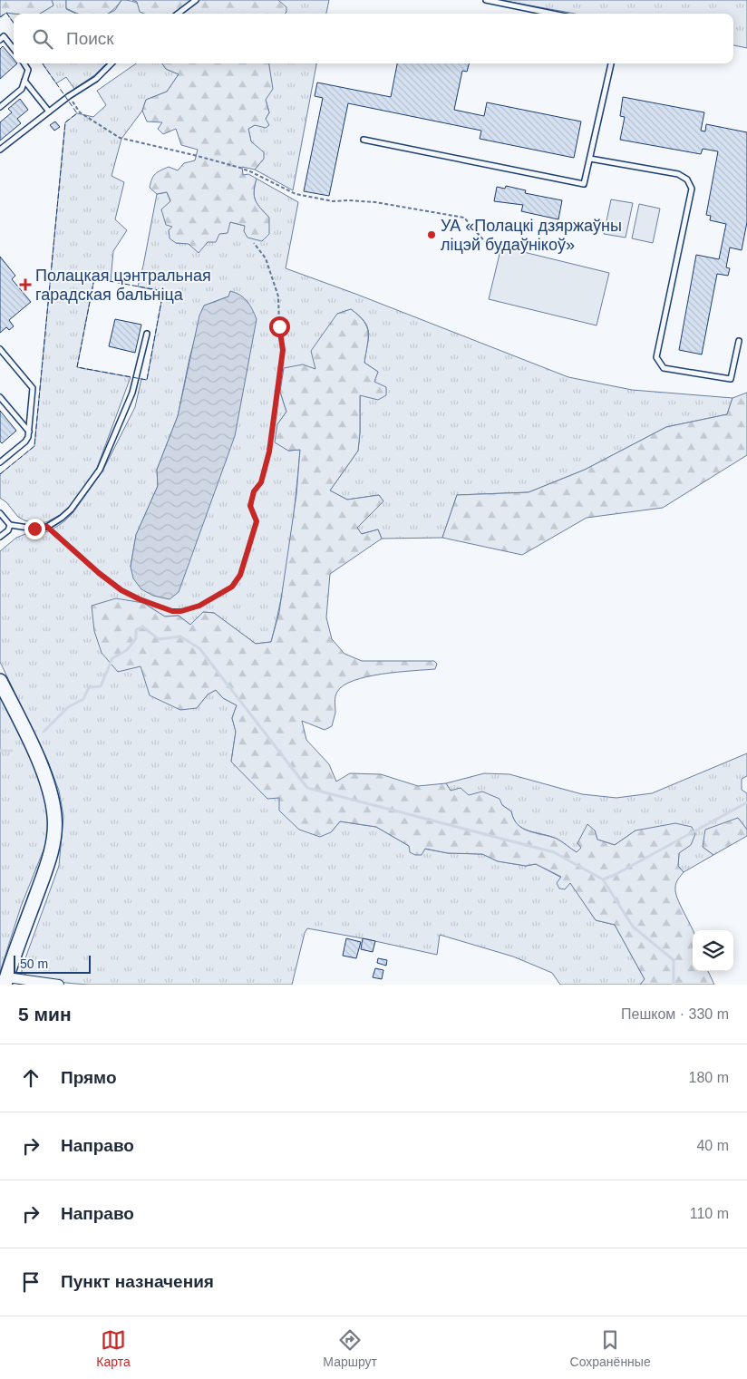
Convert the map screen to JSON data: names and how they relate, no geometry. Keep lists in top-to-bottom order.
{
  "places": {
    "other": ["УА «Полацкі дзяржаўны ліцэй будаўнікоў»"],
    "health": ["Полацкая цэнтральная гарадская бальніца"]
  },
  "scale_bar": "50 m",
  "page": {
    "search": "Поиск",
    "scale": "50 m",
    "heading": ["5 мин", "Пешком · 330 m"],
    "list": [
      ["Прямо", "180 m"],
      ["Направо", "40 m"],
      ["Направо", "110 m"],
      "Пункт назначения"
    ],
    "nav": ["Карта", "Маршрут", "Сохранённые"]
  }
}
